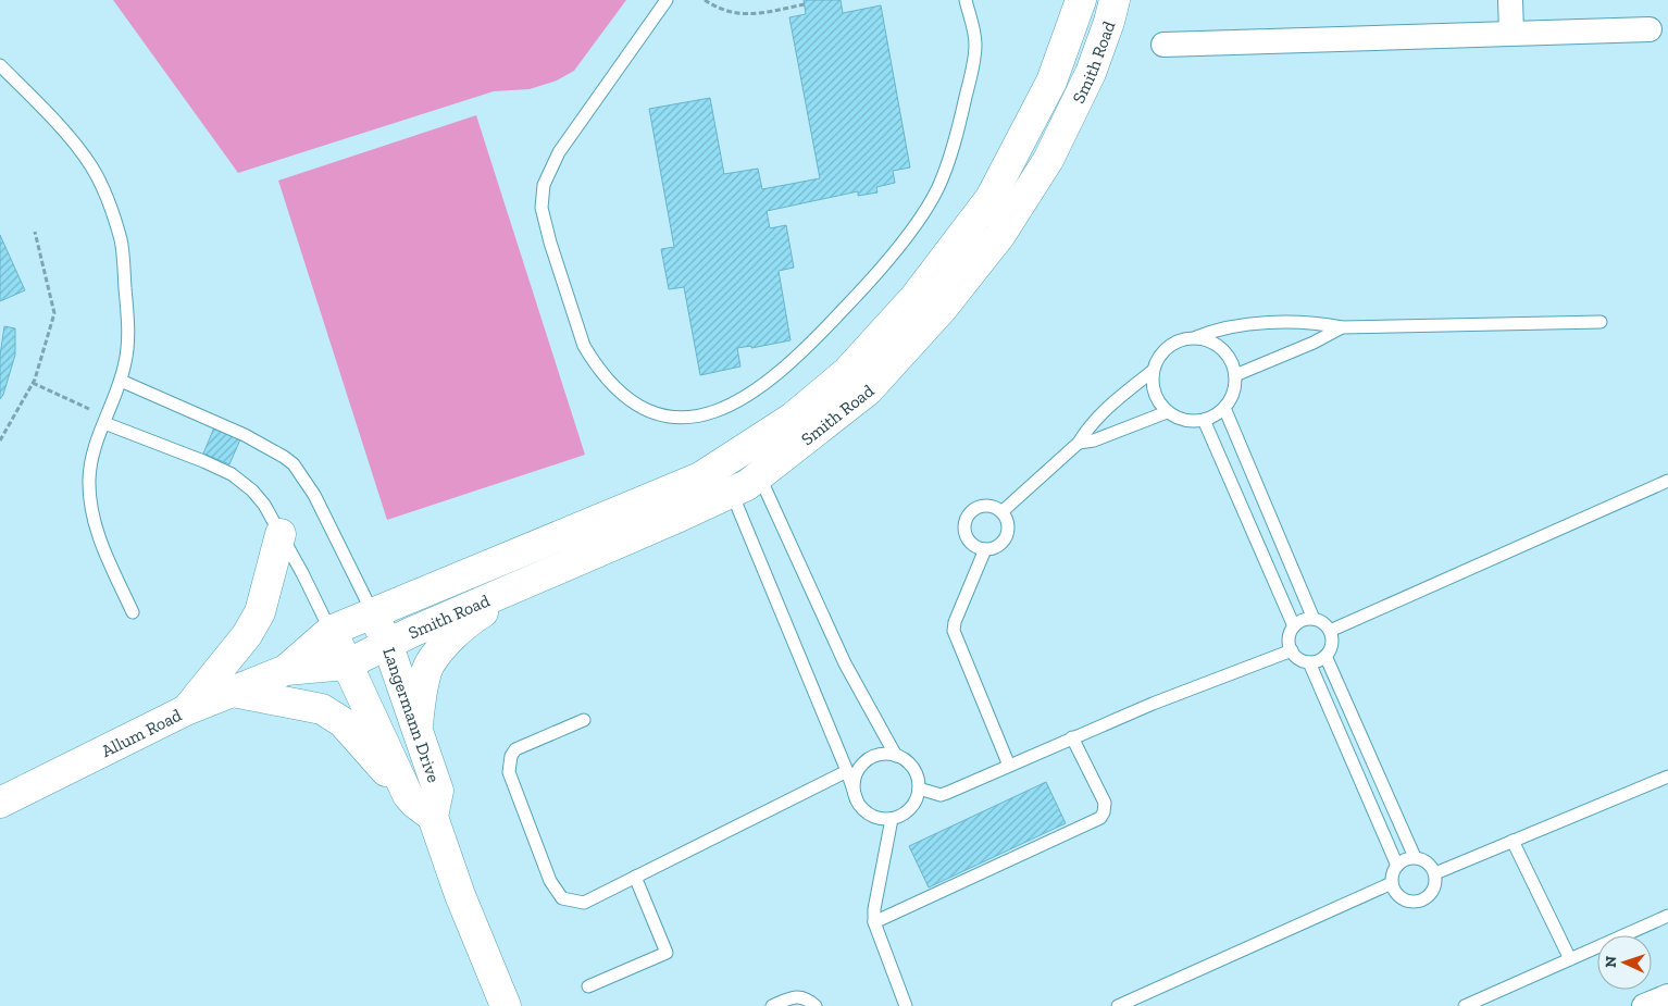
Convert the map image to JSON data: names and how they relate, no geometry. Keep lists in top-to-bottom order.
{
  "streets": {
    "main road": ["Smith Road", "Langermann Drive", "Allum Road"]
  },
  "crossings": [
    ["Smith Road", "Langermann Drive"],
    ["Smith Road", "Allum Road"],
    ["Langermann Drive", "Allum Road"]
  ],
  "north": "left"
}
